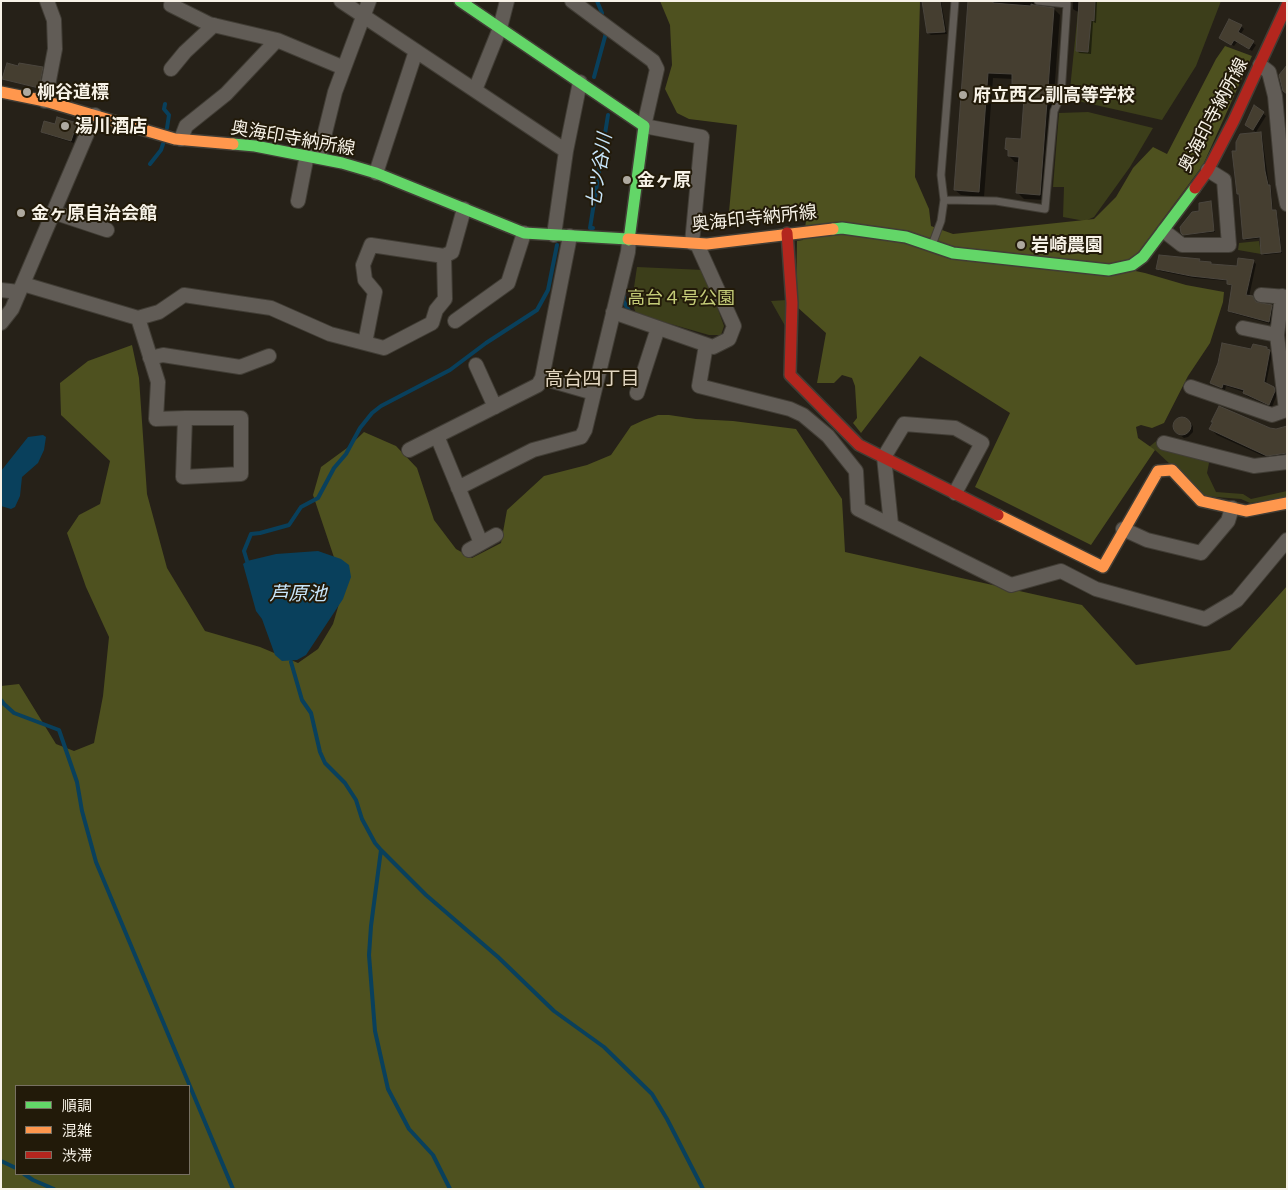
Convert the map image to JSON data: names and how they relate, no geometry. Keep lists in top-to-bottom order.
{
  "streets": {
    "main road": ["奥海印寺納所線"]
  },
  "districts": ["高台四丁目"],
  "water": ["七ツ谷川", "芦原池"],
  "parks": ["高台４号公園"],
  "places": [
    "柳谷道標",
    "府立西乙訓高等学校",
    "湯川酒店",
    "金ヶ原",
    "金ヶ原自治会館",
    "岩崎農園"
  ],
  "legend": ["順調", "混雑", "渋滞"]
}
